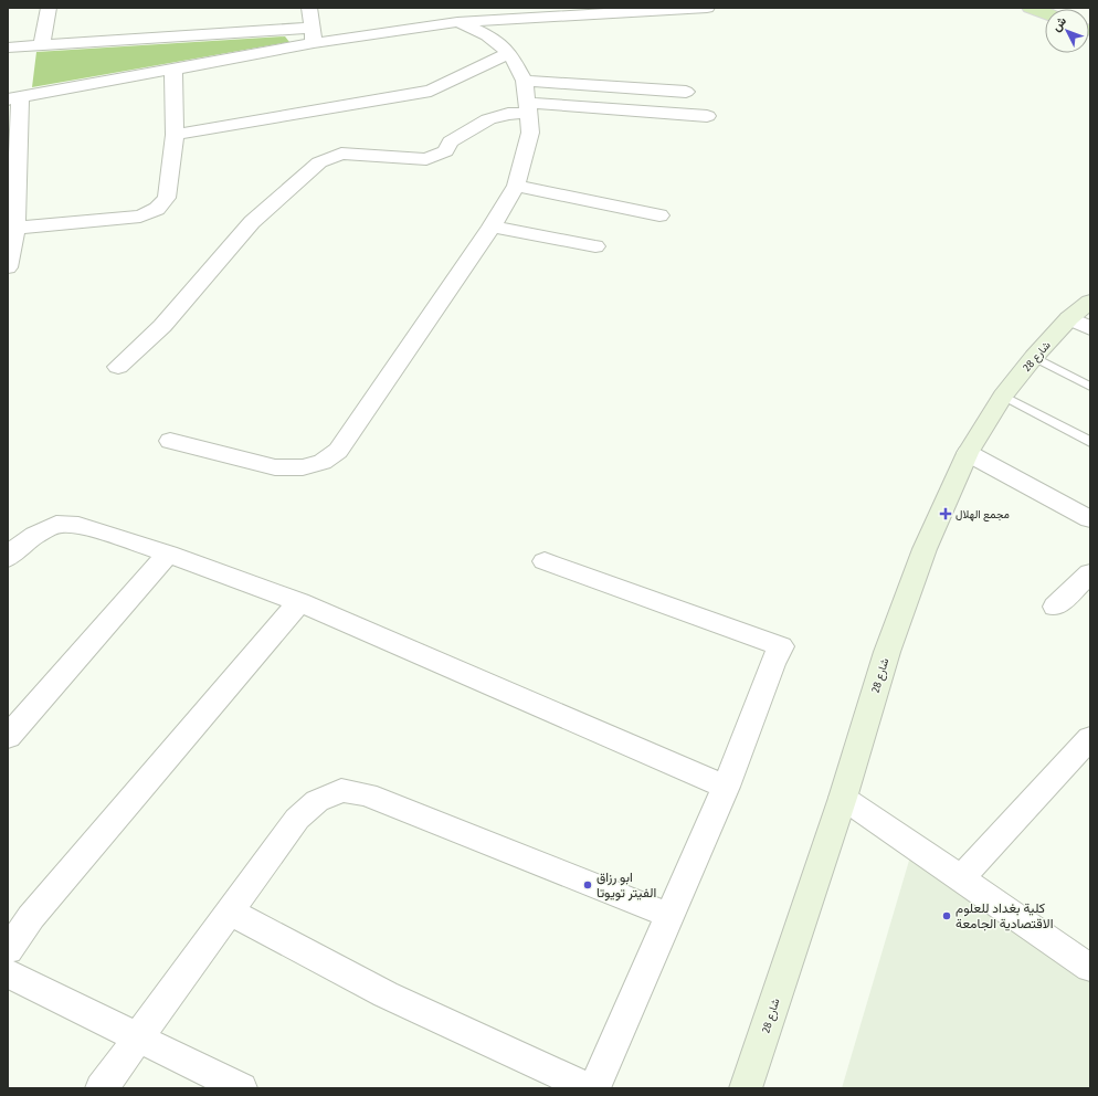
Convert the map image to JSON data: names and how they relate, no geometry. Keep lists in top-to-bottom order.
{
  "streets": {
    "street": ["شارع 28"]
  },
  "places": {
    "health": ["مجمع الهلال"],
    "other": ["ابو رزاق الفيتر تويوتا", "كلية بغداد للعلوم الاقتصادية الجامعة"]
  },
  "north": "top left"
}
